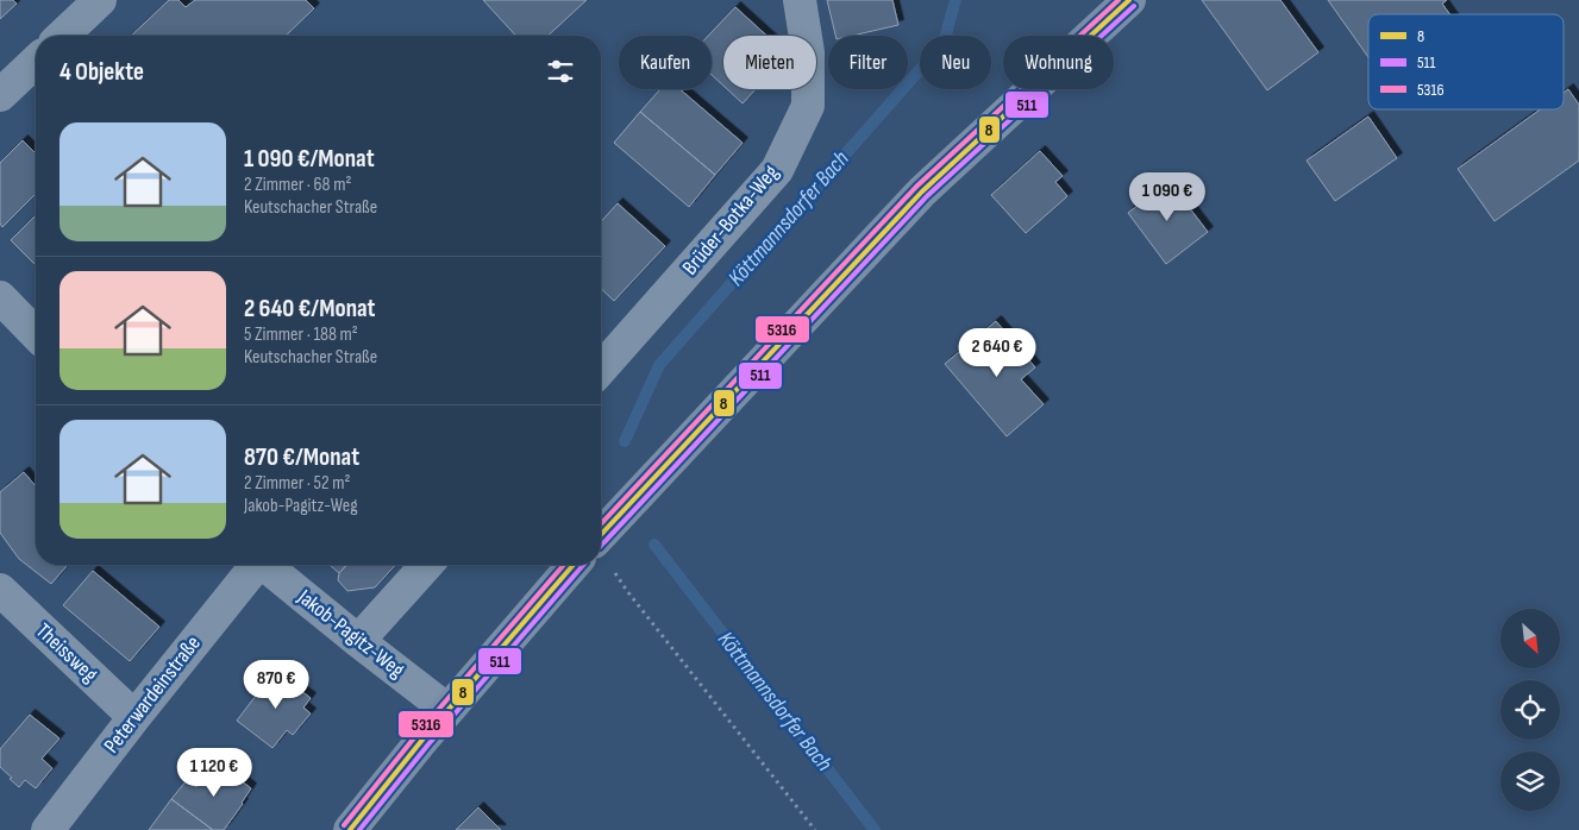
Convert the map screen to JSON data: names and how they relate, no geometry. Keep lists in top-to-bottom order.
{
  "streets": {
    "street": [
      "Brüder-Botka-Weg",
      "Jakob-Pagitz-Weg",
      "Theissweg",
      "Peterwardeinstraße"
    ]
  },
  "crossings": [
    ["Theissweg", "Peterwardeinstraße"]
  ],
  "water": ["Köttmannsdorfer Bach"],
  "lines": ["transit line 8", "transit line 5316", "transit line 511"],
  "legend": ["8", "511", "5316"],
  "north": "bottom right",
  "page": {
    "chip": [
      "Kaufen",
      "Mieten",
      "Filter",
      "Neu",
      "Wohnung"
    ],
    "heading": "4 Objekte",
    "list": [
      {
        "name": "1 090 €/Monat",
        "note": "2 Zimmer · 68 m² · Keutschacher Straße"
      },
      {
        "name": "2 640 €/Monat",
        "note": "5 Zimmer · 188 m² · Keutschacher Straße"
      },
      {
        "name": "870 €/Monat",
        "note": "2 Zimmer · 52 m² · Jakob-Pagitz-Weg"
      }
    ],
    "price": [
      "1 090 €",
      "2 640 €",
      "870 €",
      "1 120 €"
    ]
  }
}
